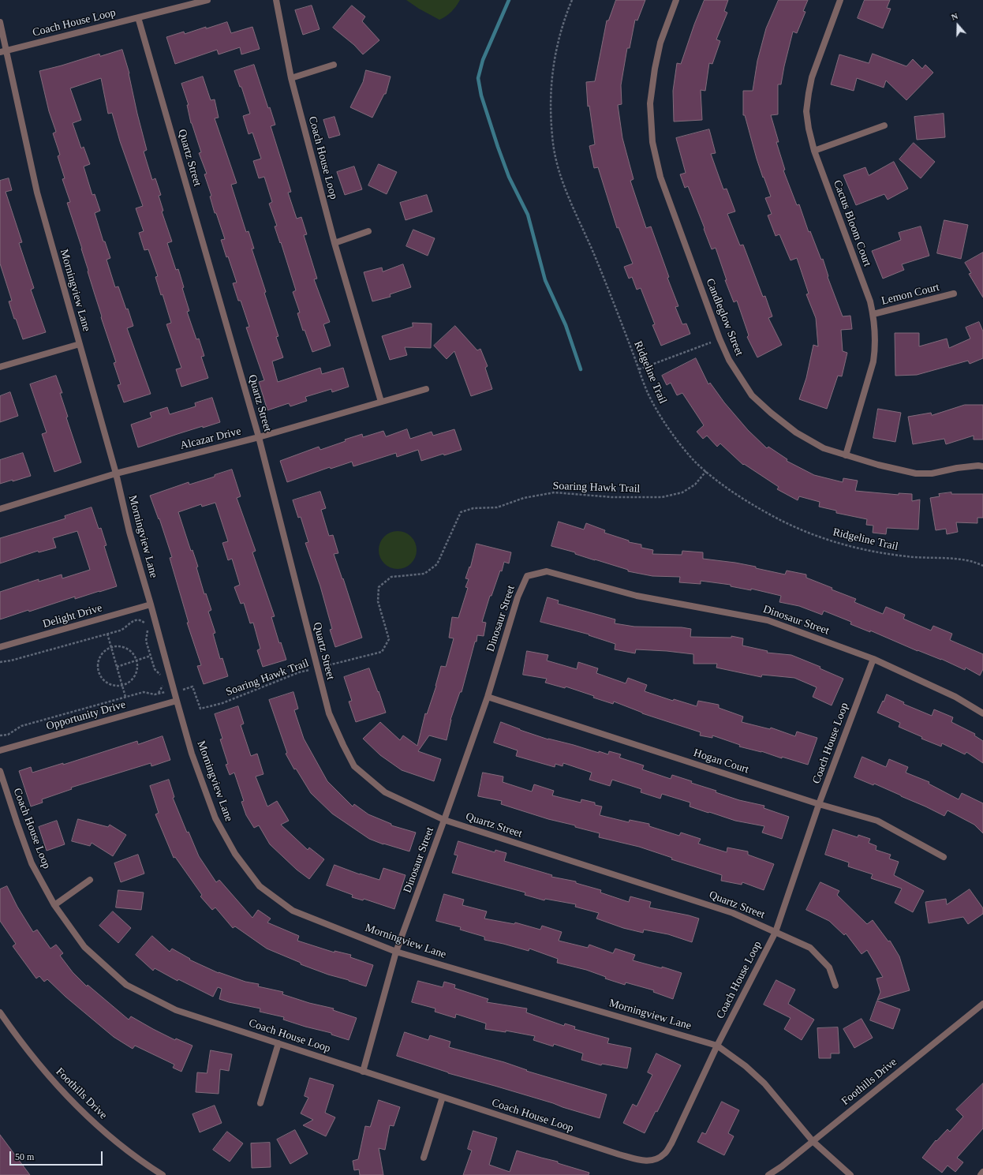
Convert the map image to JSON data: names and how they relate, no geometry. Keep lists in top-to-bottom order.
{
  "streets": {
    "street": [
      "Coach House Loop",
      "Quartz Street",
      "Cactus Bloom Court",
      "Morningview Lane",
      "Lemon Court",
      "Candleglow Street",
      "Alcazar Drive",
      "Delight Drive",
      "Dinosaur Street",
      "Opportunity Drive",
      "Hogan Court",
      "Foothills Drive"
    ],
    "path": ["Ridgeline Trail", "Soaring Hawk Trail"]
  },
  "crossings": [
    ["Coach House Loop", "Quartz Street"],
    ["Coach House Loop", "Morningview Lane"],
    ["Coach House Loop", "Alcazar Drive"],
    ["Coach House Loop", "Dinosaur Street"],
    ["Coach House Loop", "Hogan Court"],
    ["Quartz Street", "Alcazar Drive"],
    ["Quartz Street", "Soaring Hawk Trail"],
    ["Quartz Street", "Dinosaur Street"],
    ["Cactus Bloom Court", "Lemon Court"],
    ["Cactus Bloom Court", "Candleglow Street"],
    ["Morningview Lane", "Alcazar Drive"],
    ["Morningview Lane", "Soaring Hawk Trail"],
    ["Morningview Lane", "Delight Drive"],
    ["Morningview Lane", "Dinosaur Street"],
    ["Morningview Lane", "Opportunity Drive"],
    ["Morningview Lane", "Foothills Drive"],
    ["Ridgeline Trail", "Soaring Hawk Trail"],
    ["Dinosaur Street", "Hogan Court"]
  ],
  "scale_bar": "50 m",
  "north": "top"
}
